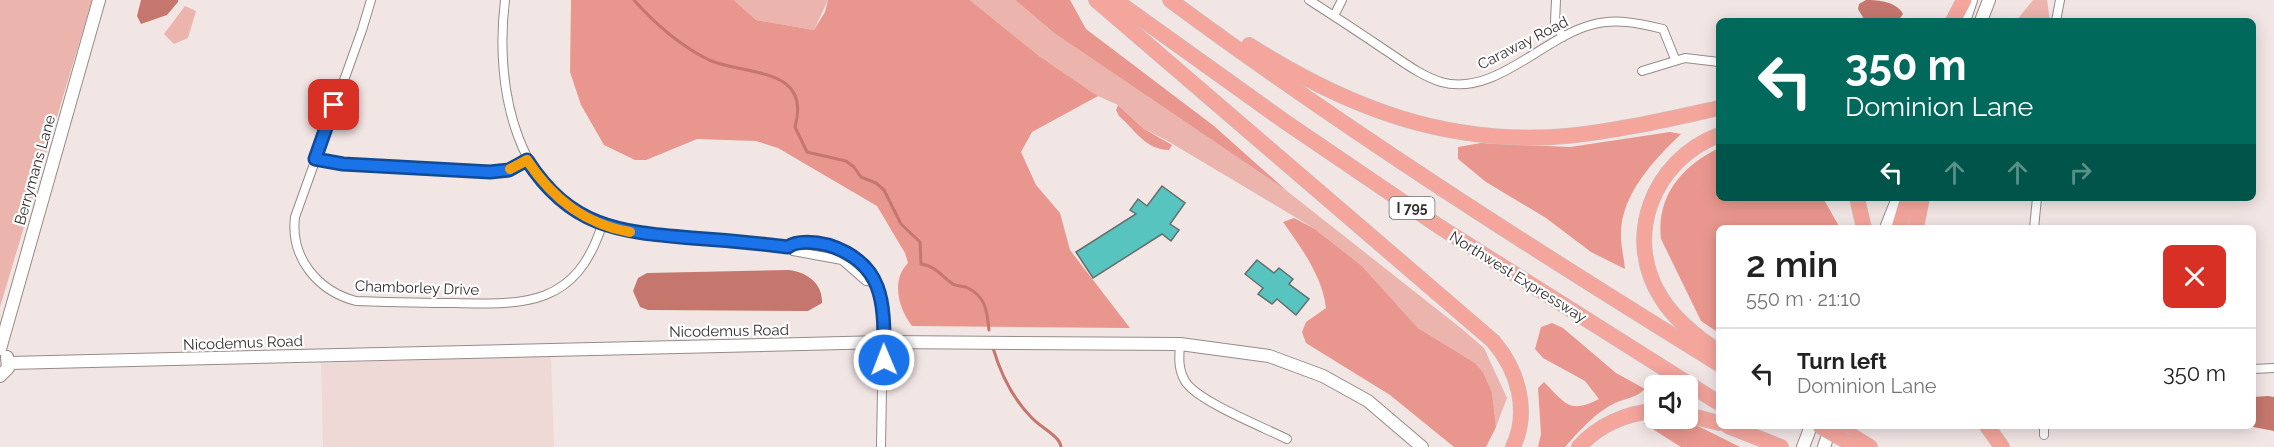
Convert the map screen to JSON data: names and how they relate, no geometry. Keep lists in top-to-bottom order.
{
  "streets": {
    "highway": ["I 795", "Northwest Expressway"],
    "street": [
      "Caraway Road",
      "Berrymans Lane",
      "Chamborley Drive",
      "Nicodemus Road"
    ]
  },
  "page": {
    "turn": ["350 m", "Dominion Lane"],
    "heading": ["2 min", "550 m · 21:10"],
    "list": [
      {
        "name": "Turn left",
        "note": "Dominion Lane",
        "value": "350 m"
      }
    ]
  }
}
